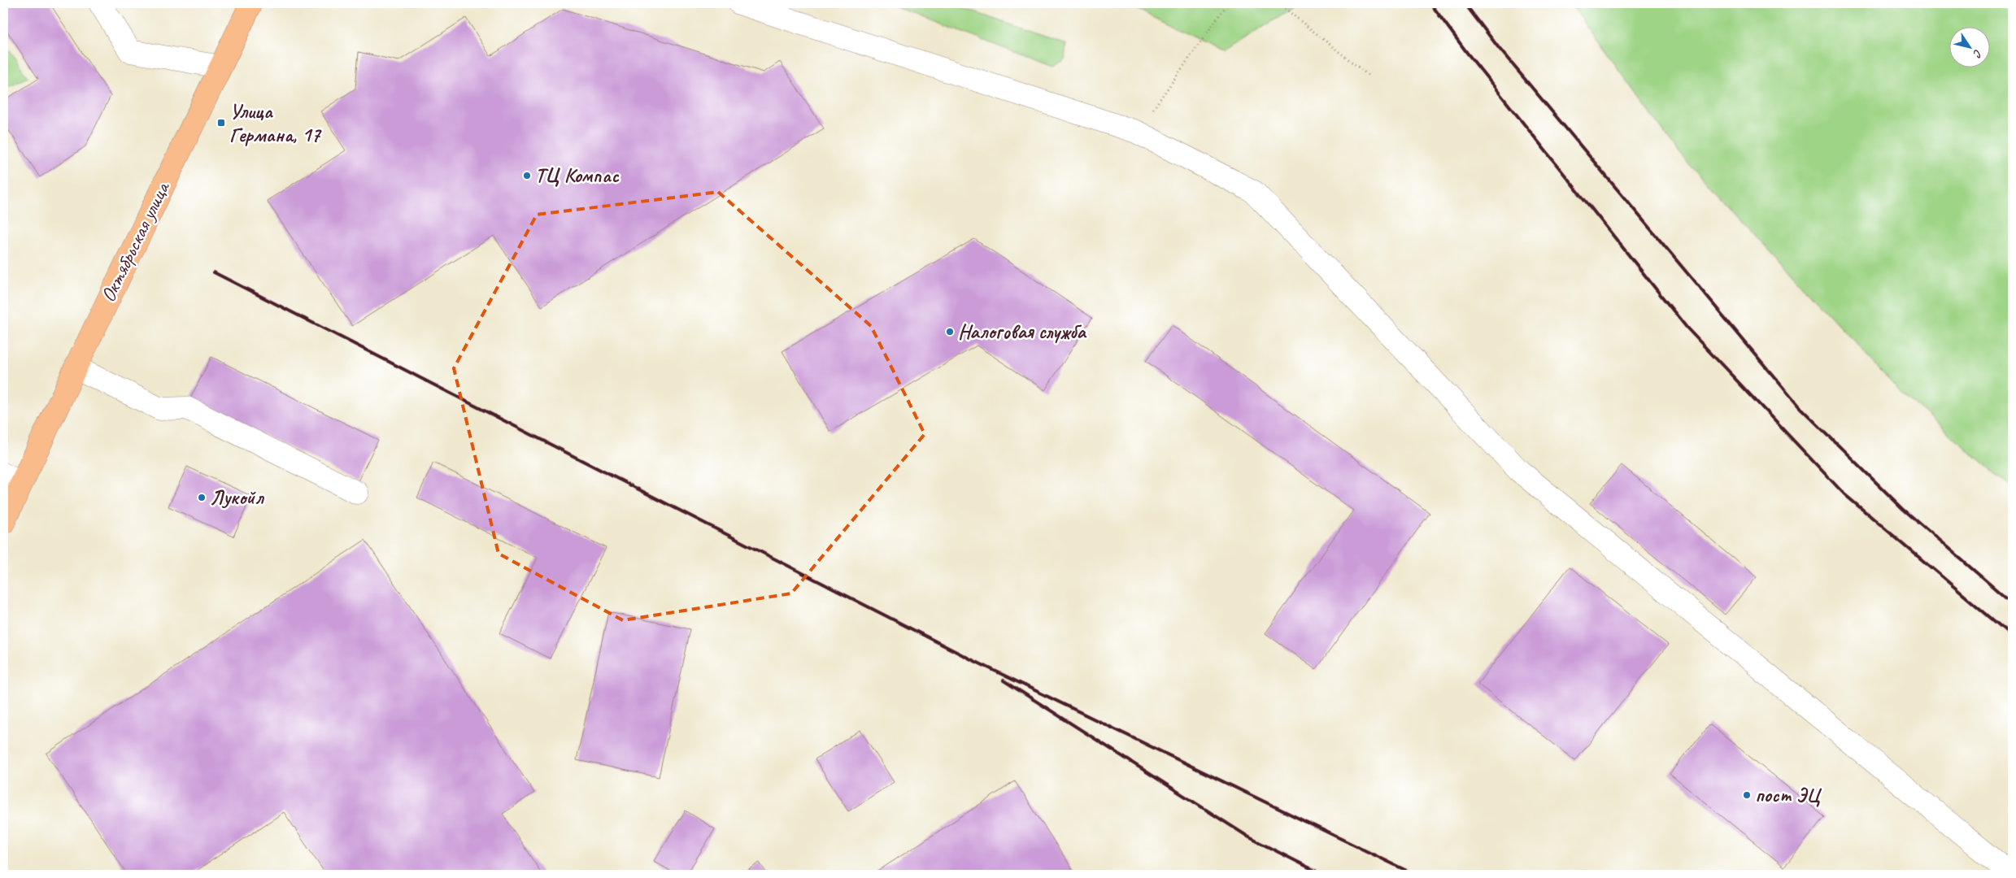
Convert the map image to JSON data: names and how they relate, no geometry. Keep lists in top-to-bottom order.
{
  "streets": {
    "main road": ["Октябрьская улица"]
  },
  "places": {
    "transit": ["Улица Германа, 17"],
    "other": [
      "ТЦ Компас",
      "Налоговая служба",
      "Лукойл",
      "пост ЭЦ"
    ]
  },
  "north": "bottom right"
}
